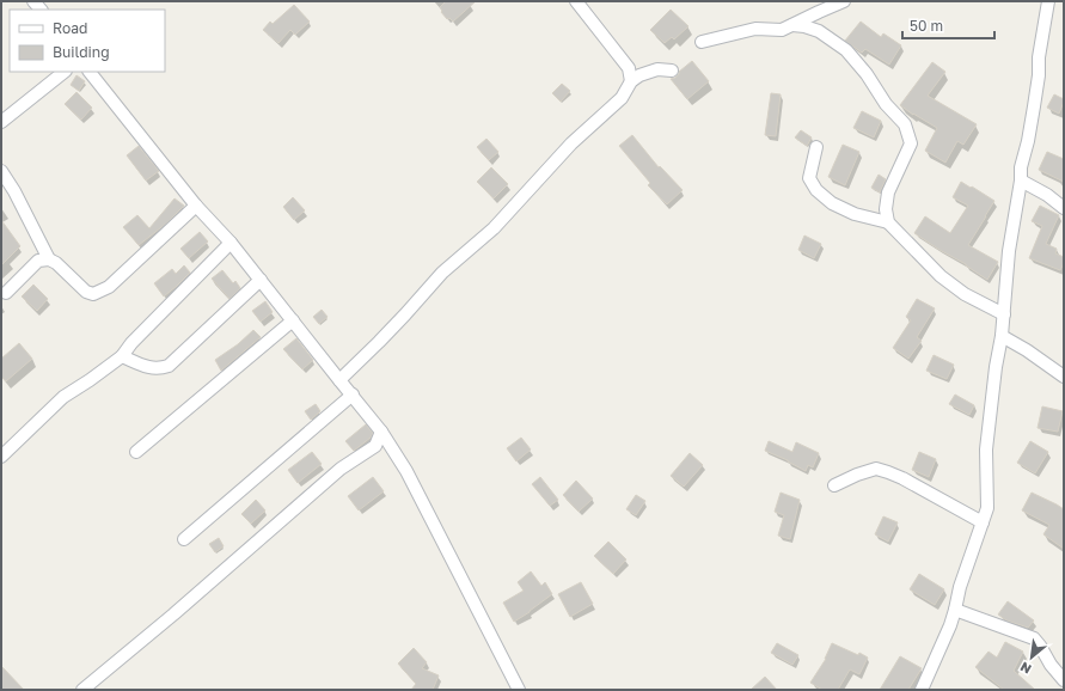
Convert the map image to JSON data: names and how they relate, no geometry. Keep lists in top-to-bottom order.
{
  "legend": ["Road", "Building"],
  "scale_bar": "50 m",
  "north": "bottom left"
}
